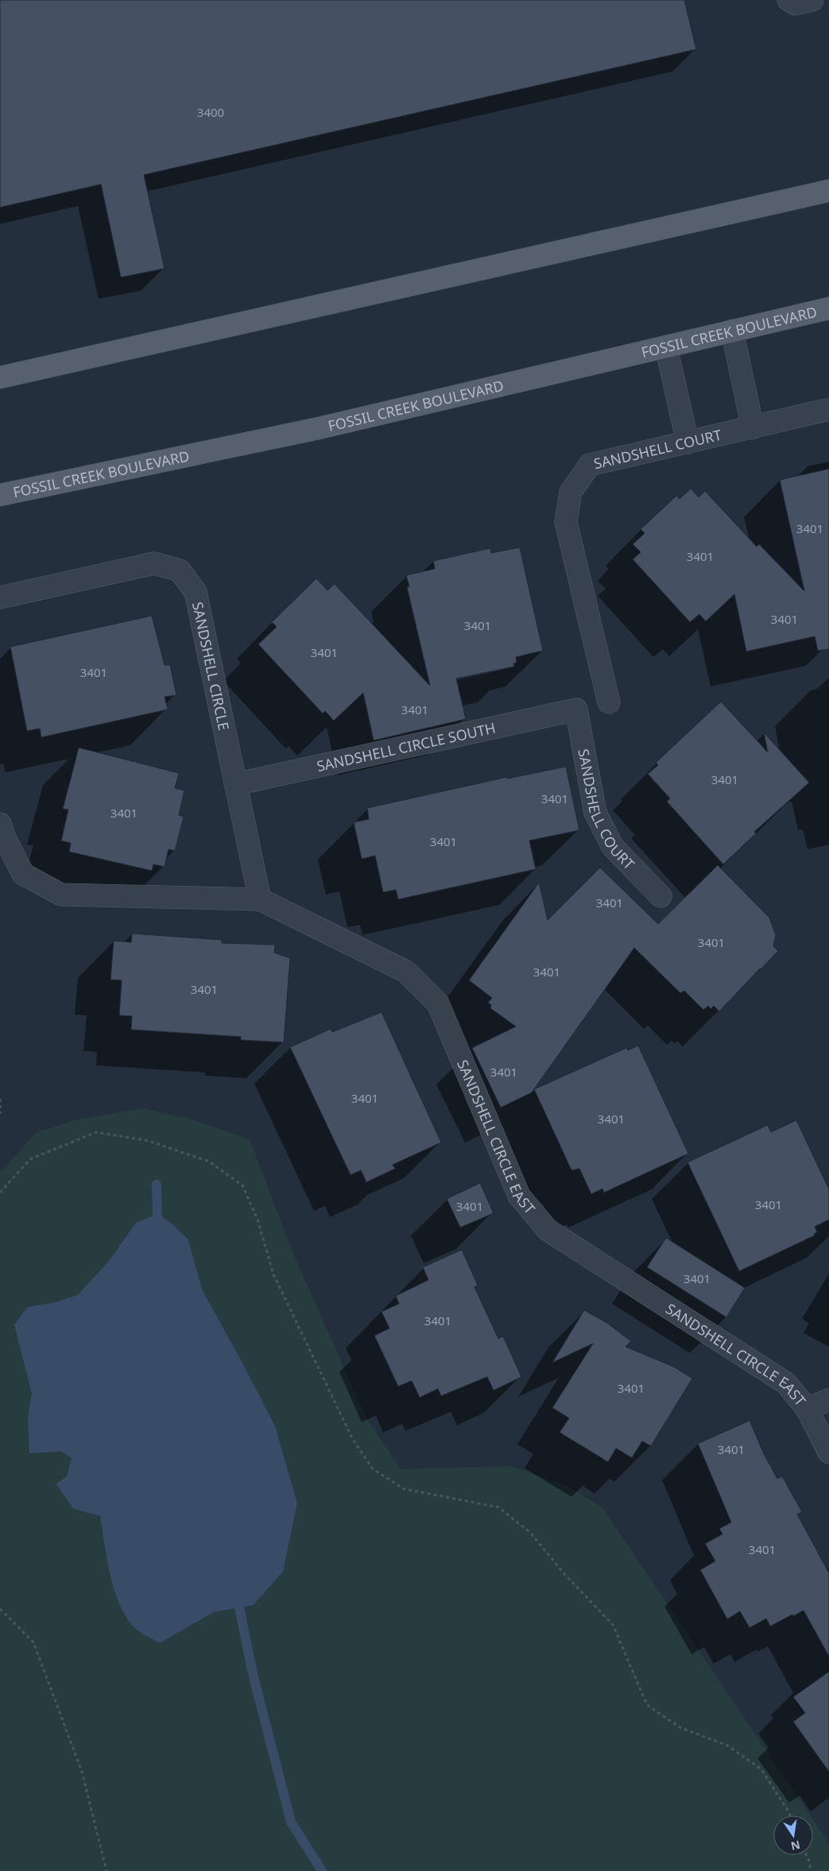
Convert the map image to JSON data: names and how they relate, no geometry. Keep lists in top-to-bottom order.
{
  "streets": {
    "main road": ["FOSSIL CREEK BOULEVARD"],
    "street": [
      "SANDSHELL COURT",
      "SANDSHELL CIRCLE",
      "SANDSHELL CIRCLE SOUTH",
      "SANDSHELL CIRCLE EAST"
    ]
  },
  "crossings": [
    ["SANDSHELL COURT", "SANDSHELL CIRCLE SOUTH"],
    ["SANDSHELL CIRCLE", "SANDSHELL CIRCLE SOUTH"]
  ],
  "house_numbers": [
    "3400",
    "3401",
    "3401",
    "3401",
    "3401",
    "3401",
    "3401",
    "3401",
    "3401",
    "3401",
    "3401",
    "3401",
    "3401",
    "3401",
    "3401",
    "3401",
    "3401",
    "3401",
    "3401",
    "3401",
    "3401",
    "3401",
    "3401",
    "3401",
    "3401",
    "3401"
  ],
  "north": "bottom"
}
